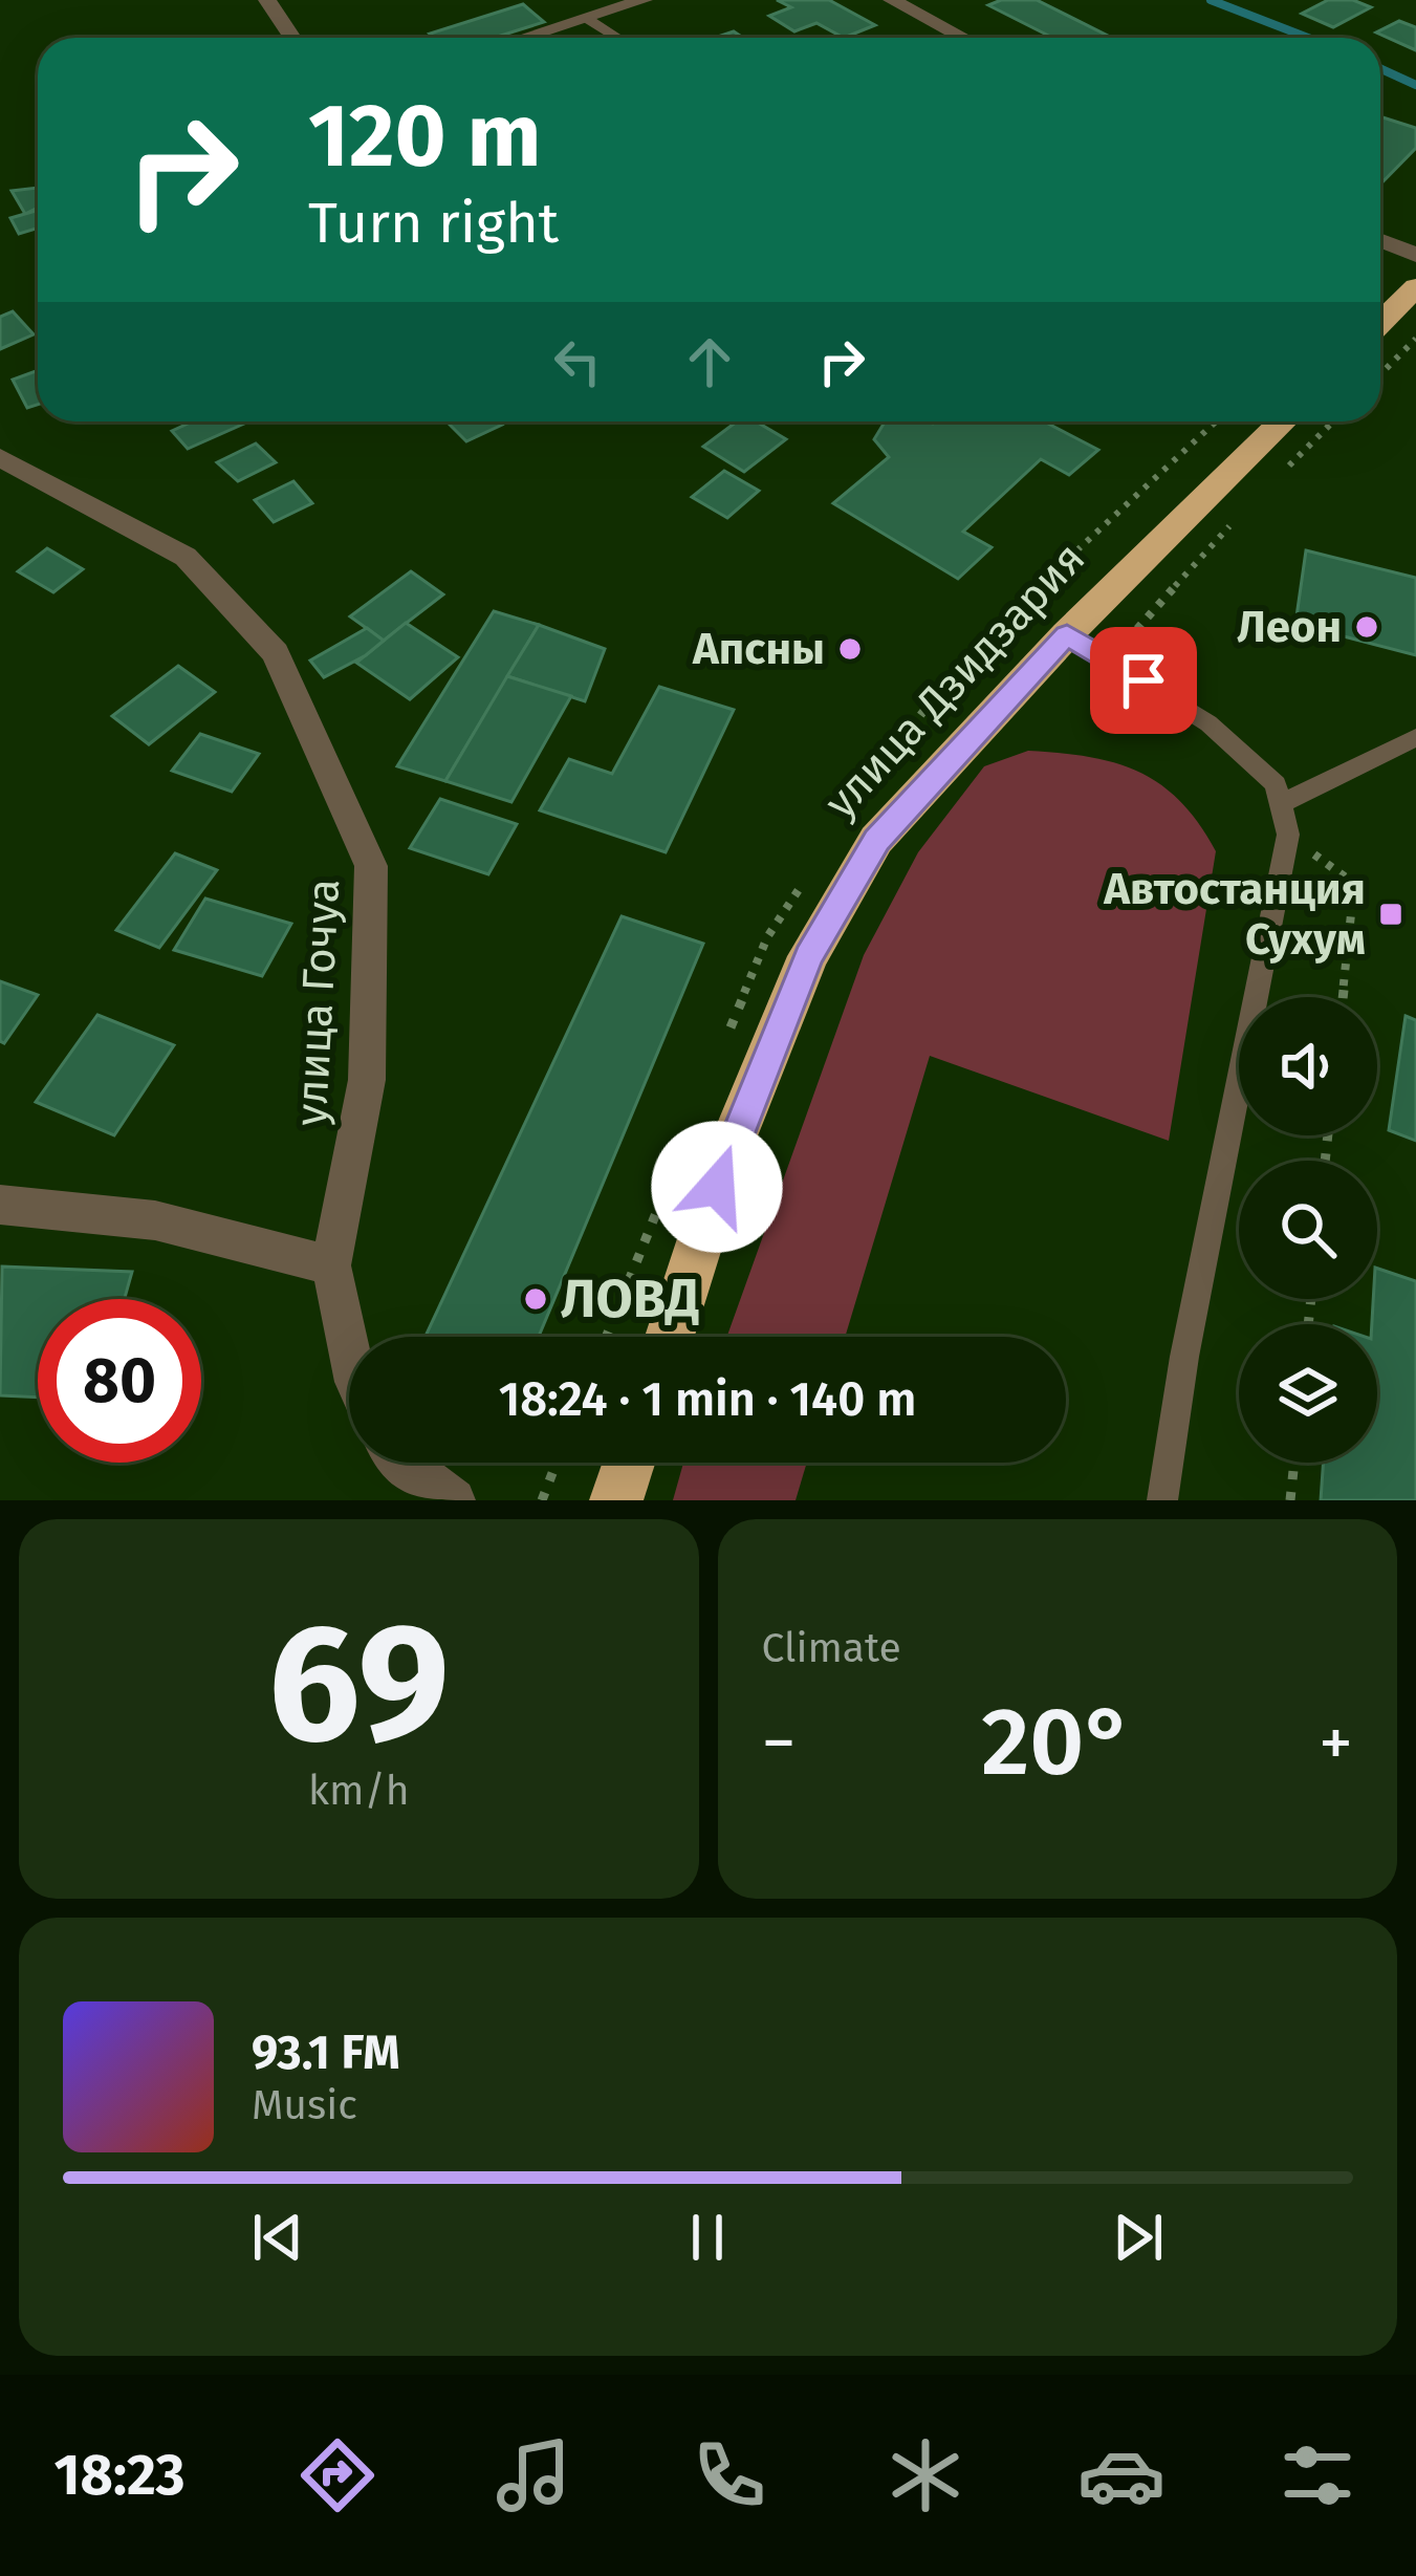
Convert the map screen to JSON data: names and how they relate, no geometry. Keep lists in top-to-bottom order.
{
  "streets": {
    "highway": ["улица Дзидзария"],
    "street": ["улица Гочуа"]
  },
  "places": {
    "other": ["Леон", "Апсны", "ЛОВД"],
    "transit": ["Автостанция Сухум"]
  },
  "page": {
    "turn": ["120 m", "Turn right"],
    "limit": "80",
    "trip": "18:24 · 1 min · 140 m",
    "tile": [
      ["69", "km/h"],
      "Climate"
    ],
    "heat": ["−", "20°", "+"],
    "song": ["93.1 FM", "Music"],
    "tabs": "18:23"
  }
}
